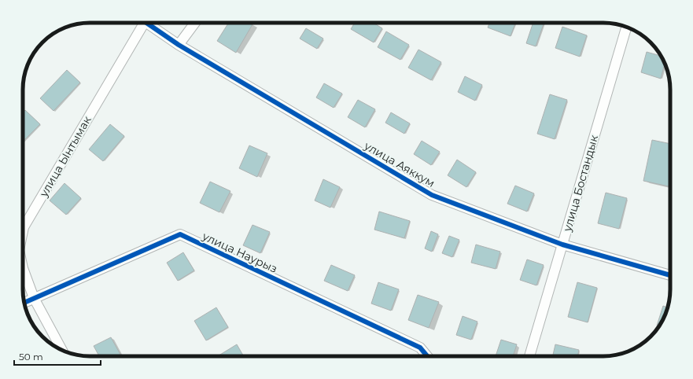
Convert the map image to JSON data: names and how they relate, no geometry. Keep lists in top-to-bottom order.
{
  "streets": {
    "street": [
      "улица Ынтымак",
      "улица Аяккум",
      "улица Бостандык",
      "улица Наурыз"
    ]
  },
  "crossings": [
    ["улица Ынтымак", "улица Наурыз"],
    ["улица Аяккум", "улица Бостандык"]
  ],
  "scale_bar": "50 m"
}
